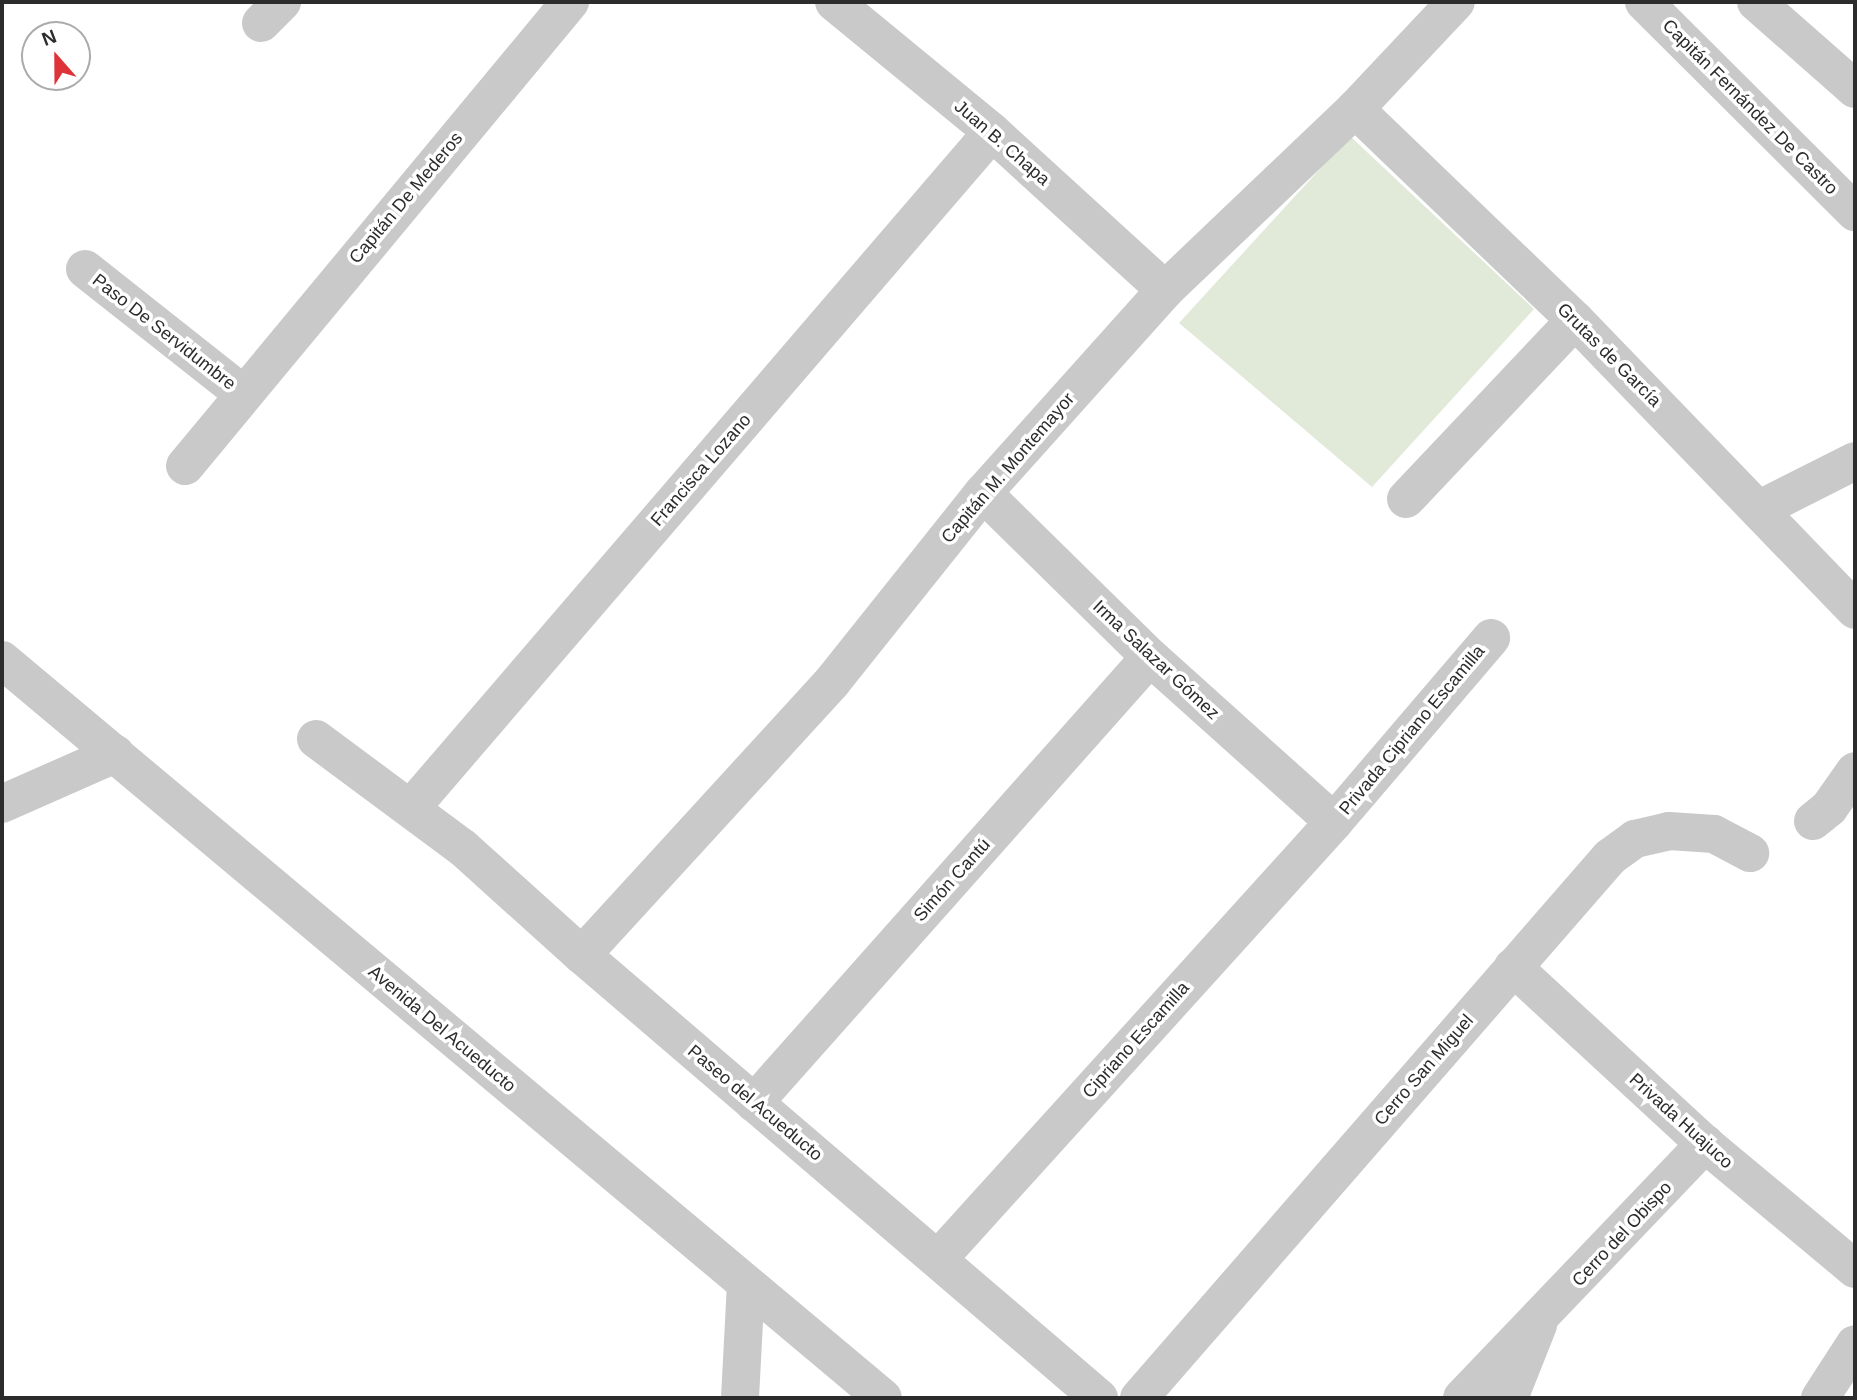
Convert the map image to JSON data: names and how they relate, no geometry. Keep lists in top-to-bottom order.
{
  "streets": {
    "street": [
      "Capitán Fernández De Castro",
      "Juan B. Chapa",
      "Capitán De Mederos",
      "Paso De Servidumbre",
      "Grutas de García",
      "Capitán M. Montemayor",
      "Francisca Lozano",
      "Irma Salazar Gómez",
      "Privada Cipriano Escamilla",
      "Simón Cantú",
      "Avenida Del Acueducto",
      "Cipriano Escamilla",
      "Cerro San Miguel",
      "Paseo del Acueducto",
      "Privada Huajuco",
      "Cerro del Obispo"
    ]
  },
  "crossings": [
    ["Juan B. Chapa", "Capitán M. Montemayor"],
    ["Juan B. Chapa", "Francisca Lozano"],
    ["Capitán De Mederos", "Paso De Servidumbre"],
    ["Grutas de García", "Capitán M. Montemayor"],
    ["Capitán M. Montemayor", "Irma Salazar Gómez"],
    ["Capitán M. Montemayor", "Paseo del Acueducto"],
    ["Francisca Lozano", "Paseo del Acueducto"],
    ["Irma Salazar Gómez", "Privada Cipriano Escamilla"],
    ["Irma Salazar Gómez", "Simón Cantú"],
    ["Irma Salazar Gómez", "Cipriano Escamilla"],
    ["Privada Cipriano Escamilla", "Cipriano Escamilla"],
    ["Simón Cantú", "Paseo del Acueducto"],
    ["Cipriano Escamilla", "Paseo del Acueducto"],
    ["Cerro San Miguel", "Privada Huajuco"],
    ["Privada Huajuco", "Cerro del Obispo"]
  ],
  "north": "top"
}
